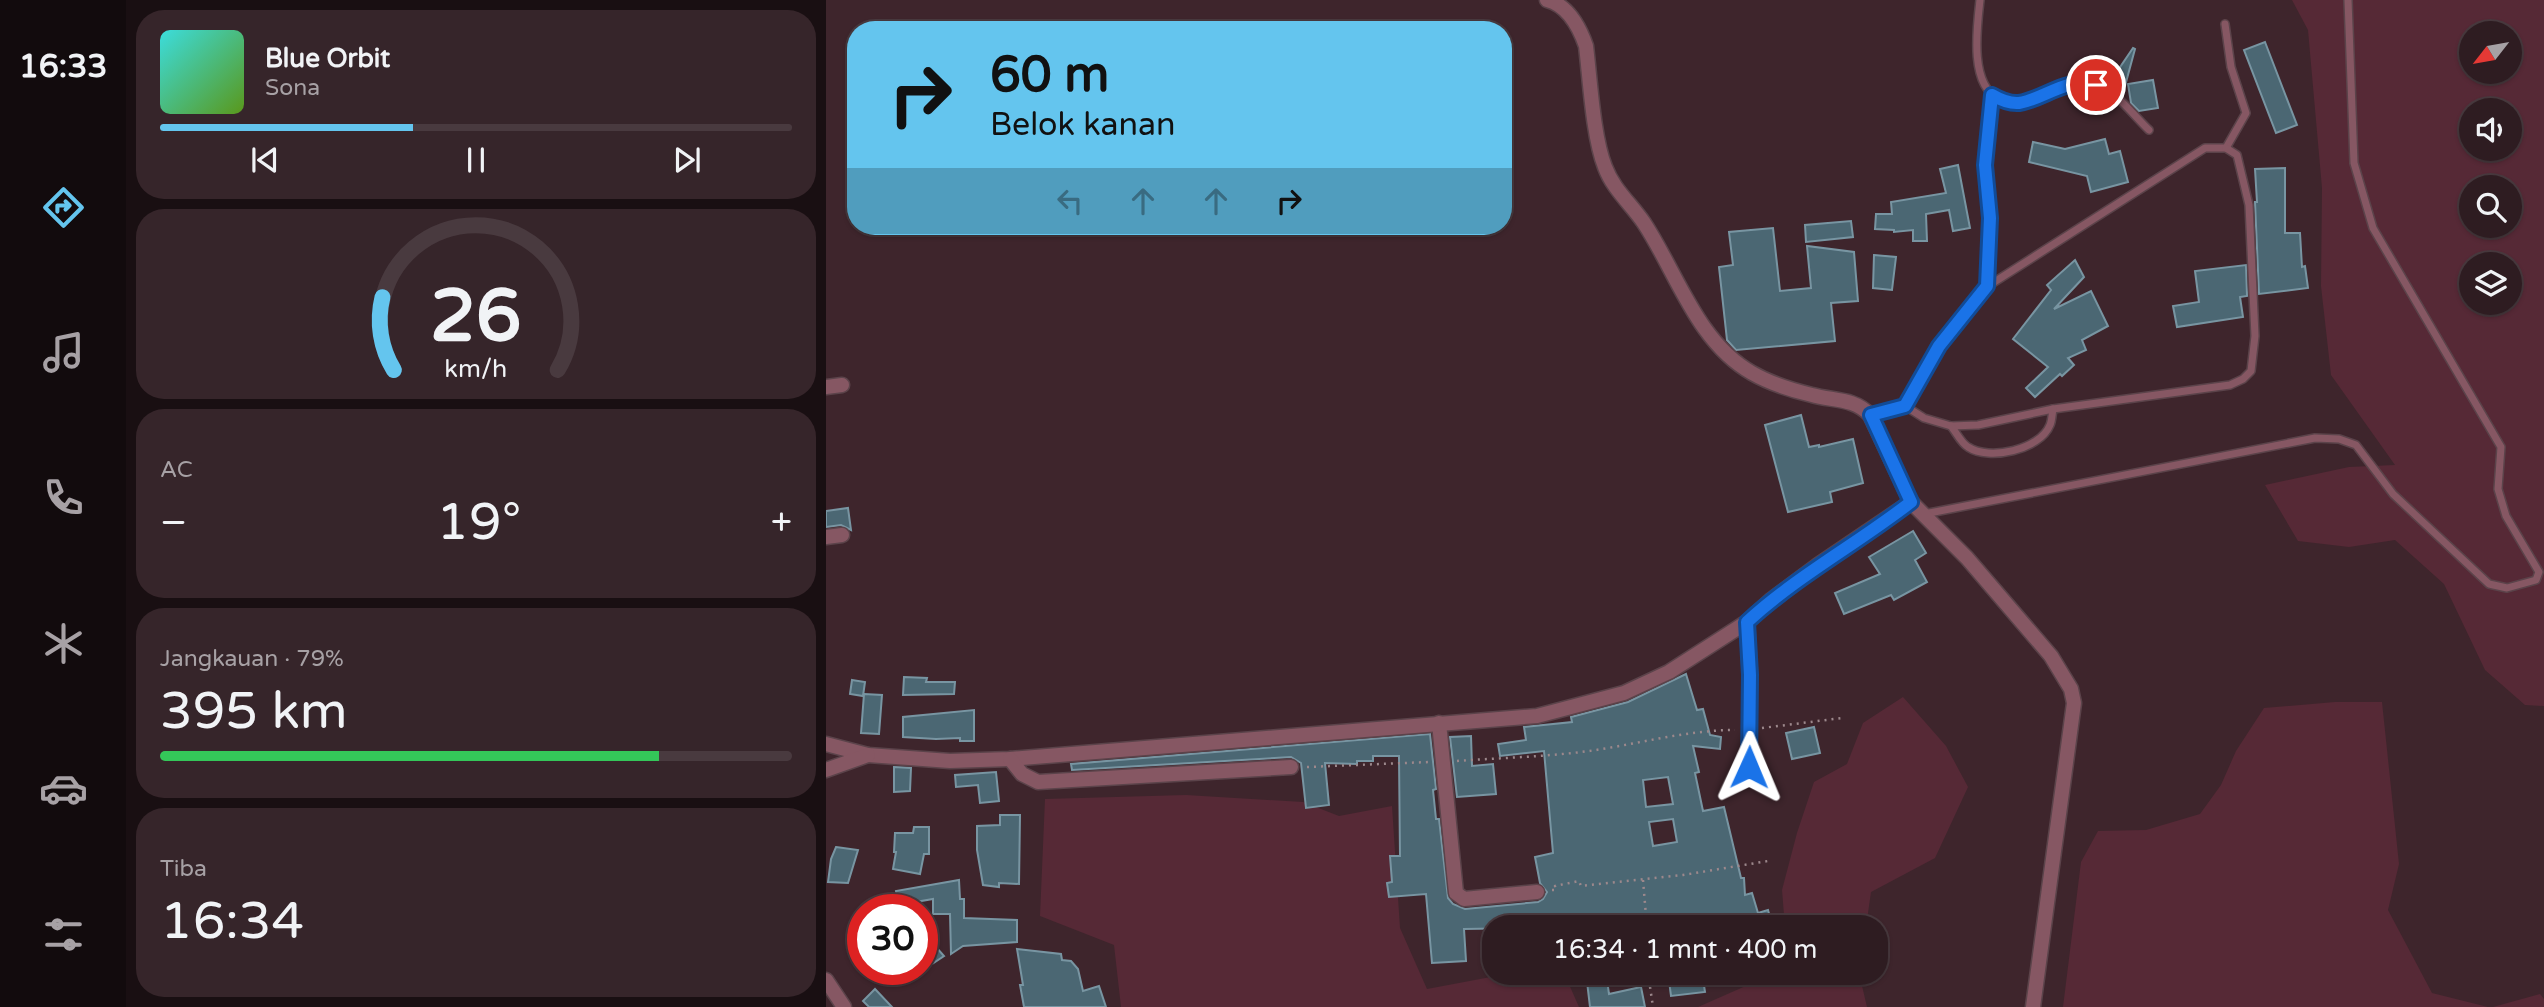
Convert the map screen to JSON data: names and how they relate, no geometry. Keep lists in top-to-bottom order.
{
  "north": "bottom left",
  "page": {
    "tabs": "16:33",
    "turn": ["60 m", "Belok kanan"],
    "song": ["Blue Orbit", "Sona"],
    "tile": [
      "AC",
      ["Jangkauan · 79%", "395 km"],
      ["Tiba", "16:34"]
    ],
    "heat": ["−", "19°", "+"],
    "limit": "30",
    "trip": "16:34 · 1 mnt · 400 m",
    "gauge": ["26", "km/h"]
  }
}
